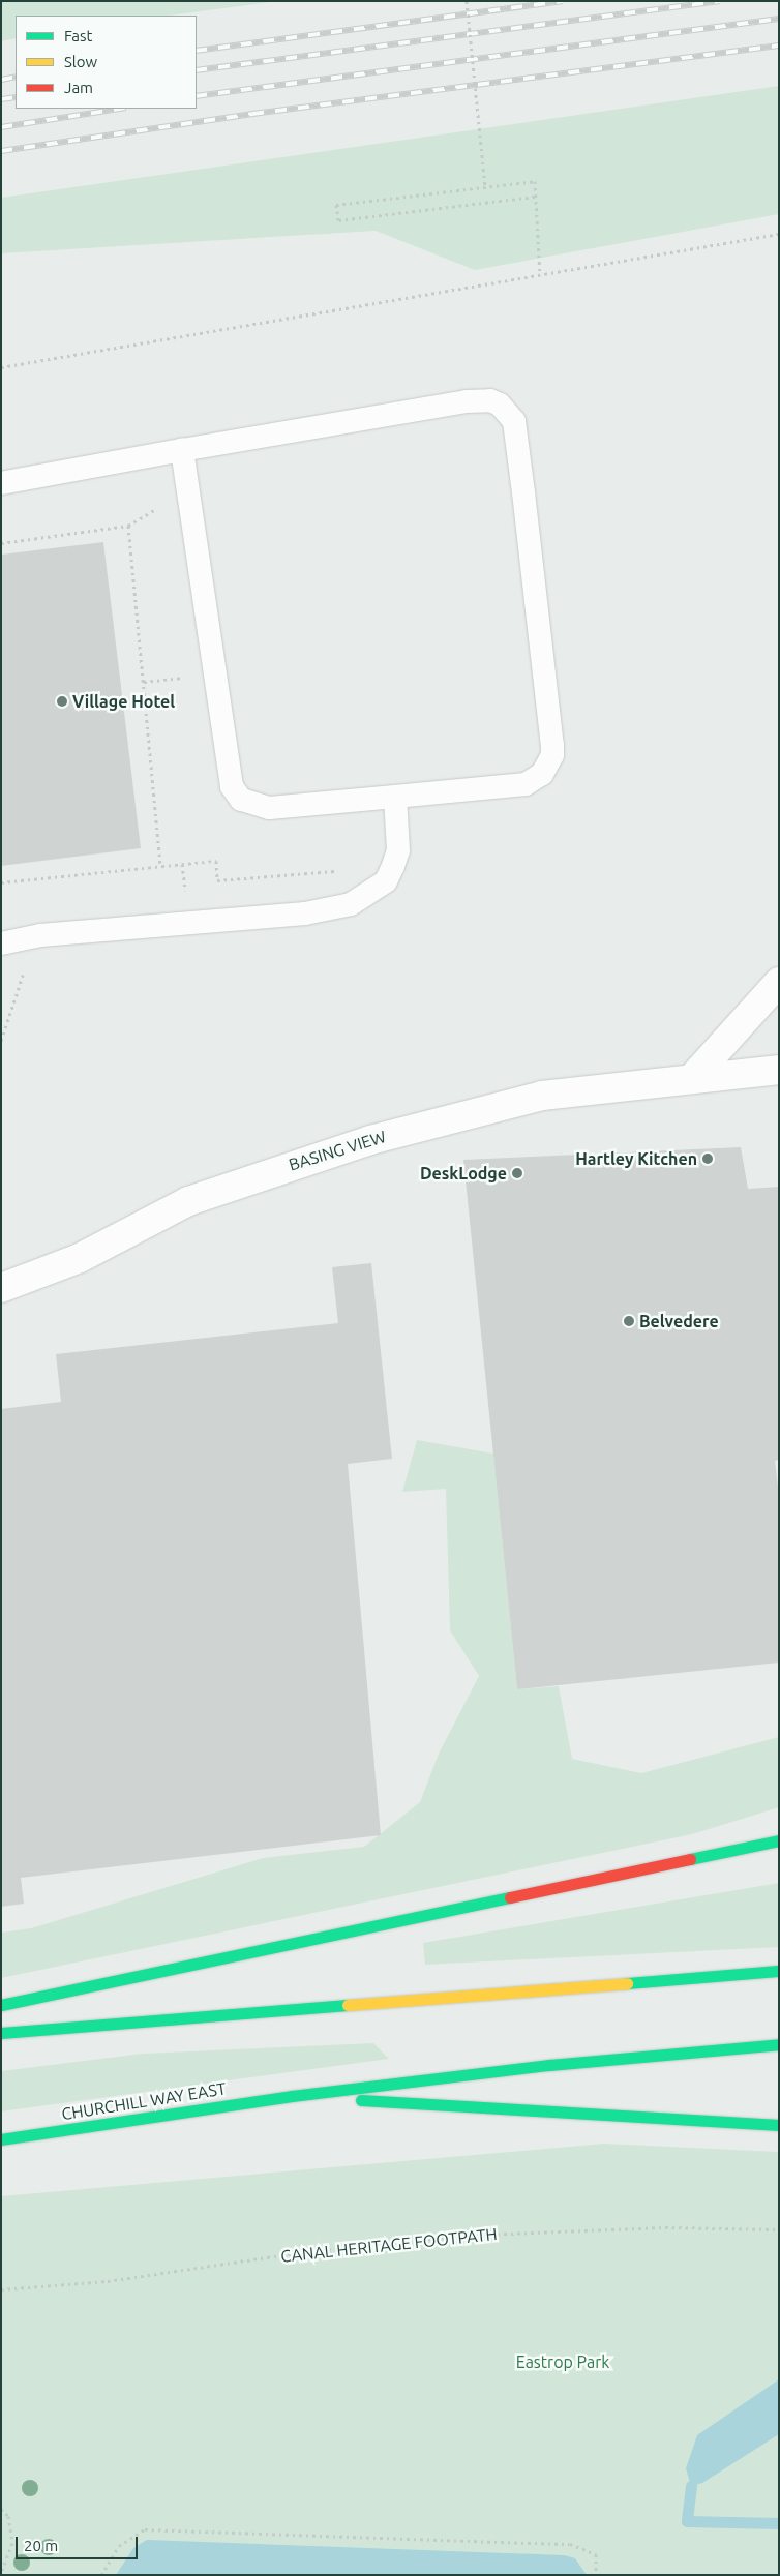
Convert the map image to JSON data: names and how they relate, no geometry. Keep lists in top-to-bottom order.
{
  "streets": {
    "main road": ["CHURCHILL WAY EAST"],
    "street": ["BASING VIEW"],
    "path": ["CANAL HERITAGE FOOTPATH"]
  },
  "parks": ["Eastrop Park"],
  "places": [
    "Village Hotel",
    "Hartley Kitchen",
    "DeskLodge",
    "Belvedere"
  ],
  "legend": ["Fast", "Slow", "Jam"],
  "scale_bar": "20 m"
}
